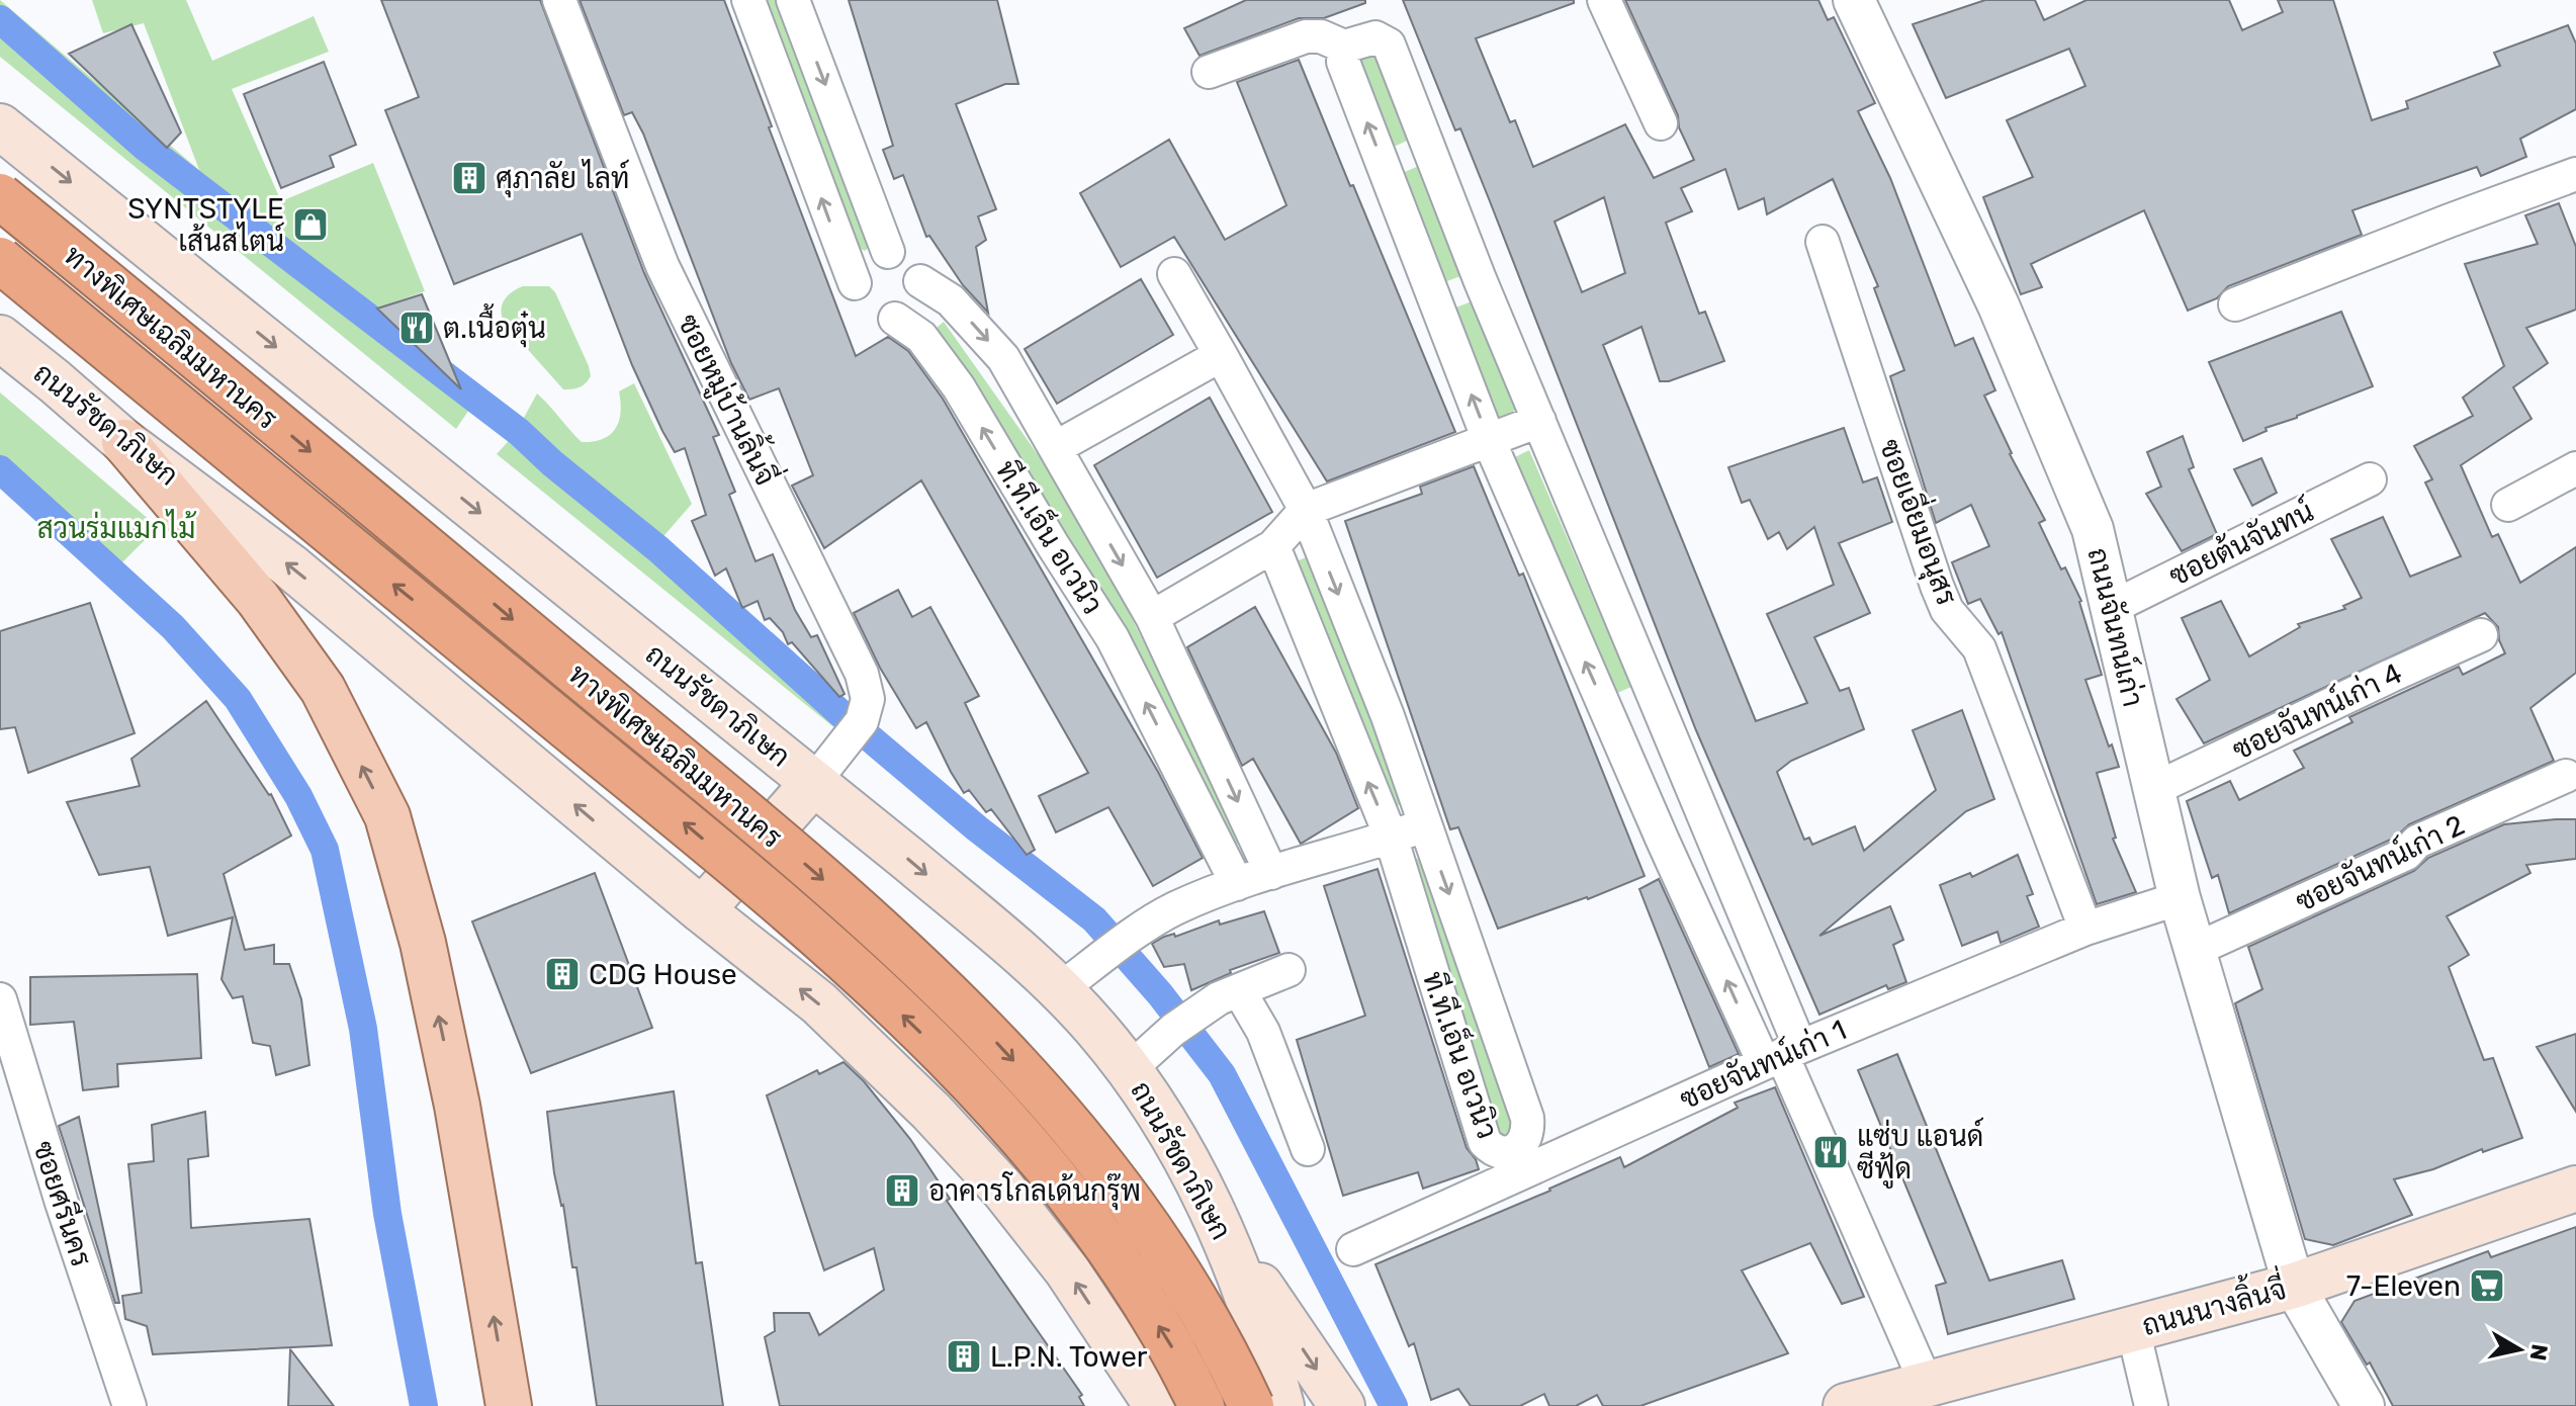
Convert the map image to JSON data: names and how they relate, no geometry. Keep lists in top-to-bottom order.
{
  "streets": {
    "highway": ["ทางพิเศษเฉลิมมหานคร"],
    "main road": ["ถนนรัชดาภิเษก", "ถนนนางลิ้นจี่"],
    "street": [
      "ซอยหมู่บ้านลิ้นจี่",
      "ซอยเอี่ยมอนุสร",
      "ที.ที.เอ็น อเวนิว",
      "ซอยต้นจันทน์",
      "ถนนจันทน์เก่า",
      "ซอยจันทน์เก่า 4",
      "ซอยจันทน์เก่า 2",
      "ซอยจันทน์เก่า 1",
      "ซอยศรีนคร"
    ]
  },
  "crossings": [
    ["ซอยหมู่บ้านลิ้นจี่", "ถนนรัชดาภิเษก"],
    ["ซอยเอี่ยมอนุสร", "ซอยจันทน์เก่า 1"],
    ["ซอยต้นจันทน์", "ถนนจันทน์เก่า"],
    ["ถนนจันทน์เก่า", "ซอยจันทน์เก่า 4"],
    ["ถนนจันทน์เก่า", "ซอยจันทน์เก่า 2"],
    ["ถนนจันทน์เก่า", "ซอยจันทน์เก่า 1"],
    ["ถนนจันทน์เก่า", "ถนนนางลิ้นจี่"]
  ],
  "parks": ["สวนร่มแมกไม้"],
  "places": {
    "building": [
      "ศุภาลัย ไลท์",
      "CDG House",
      "อาคารโกลเด้นกรุ๊พ",
      "L.P.N. Tower"
    ],
    "shop": ["SYNTSTYLE เส้นสไตน์"],
    "restaurant": ["ต.เนื้อตุ๋น", "แซ่บ แอนด์ ซีฟู้ด"],
    "supermarket": ["7-Eleven"]
  },
  "north": "right"
}
